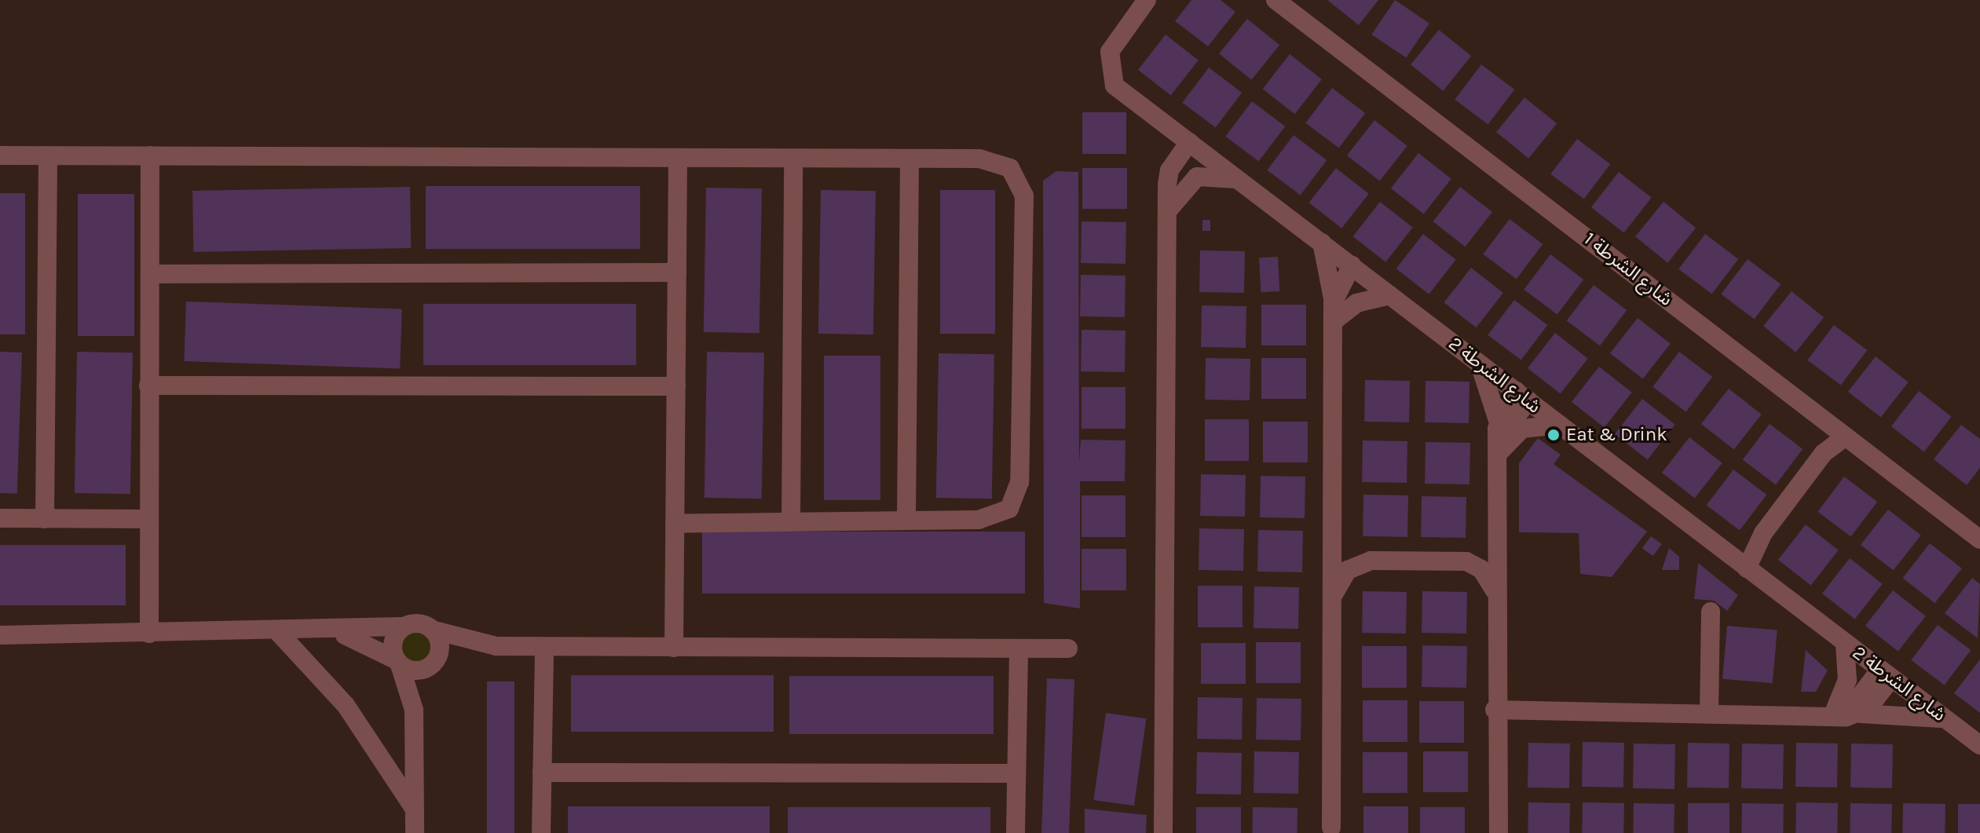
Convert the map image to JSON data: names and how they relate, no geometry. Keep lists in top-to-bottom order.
{
  "streets": {
    "street": ["شارع الشرطة 1", "شارع الشرطة 2"]
  },
  "places": ["Eat & Drink"]
}
